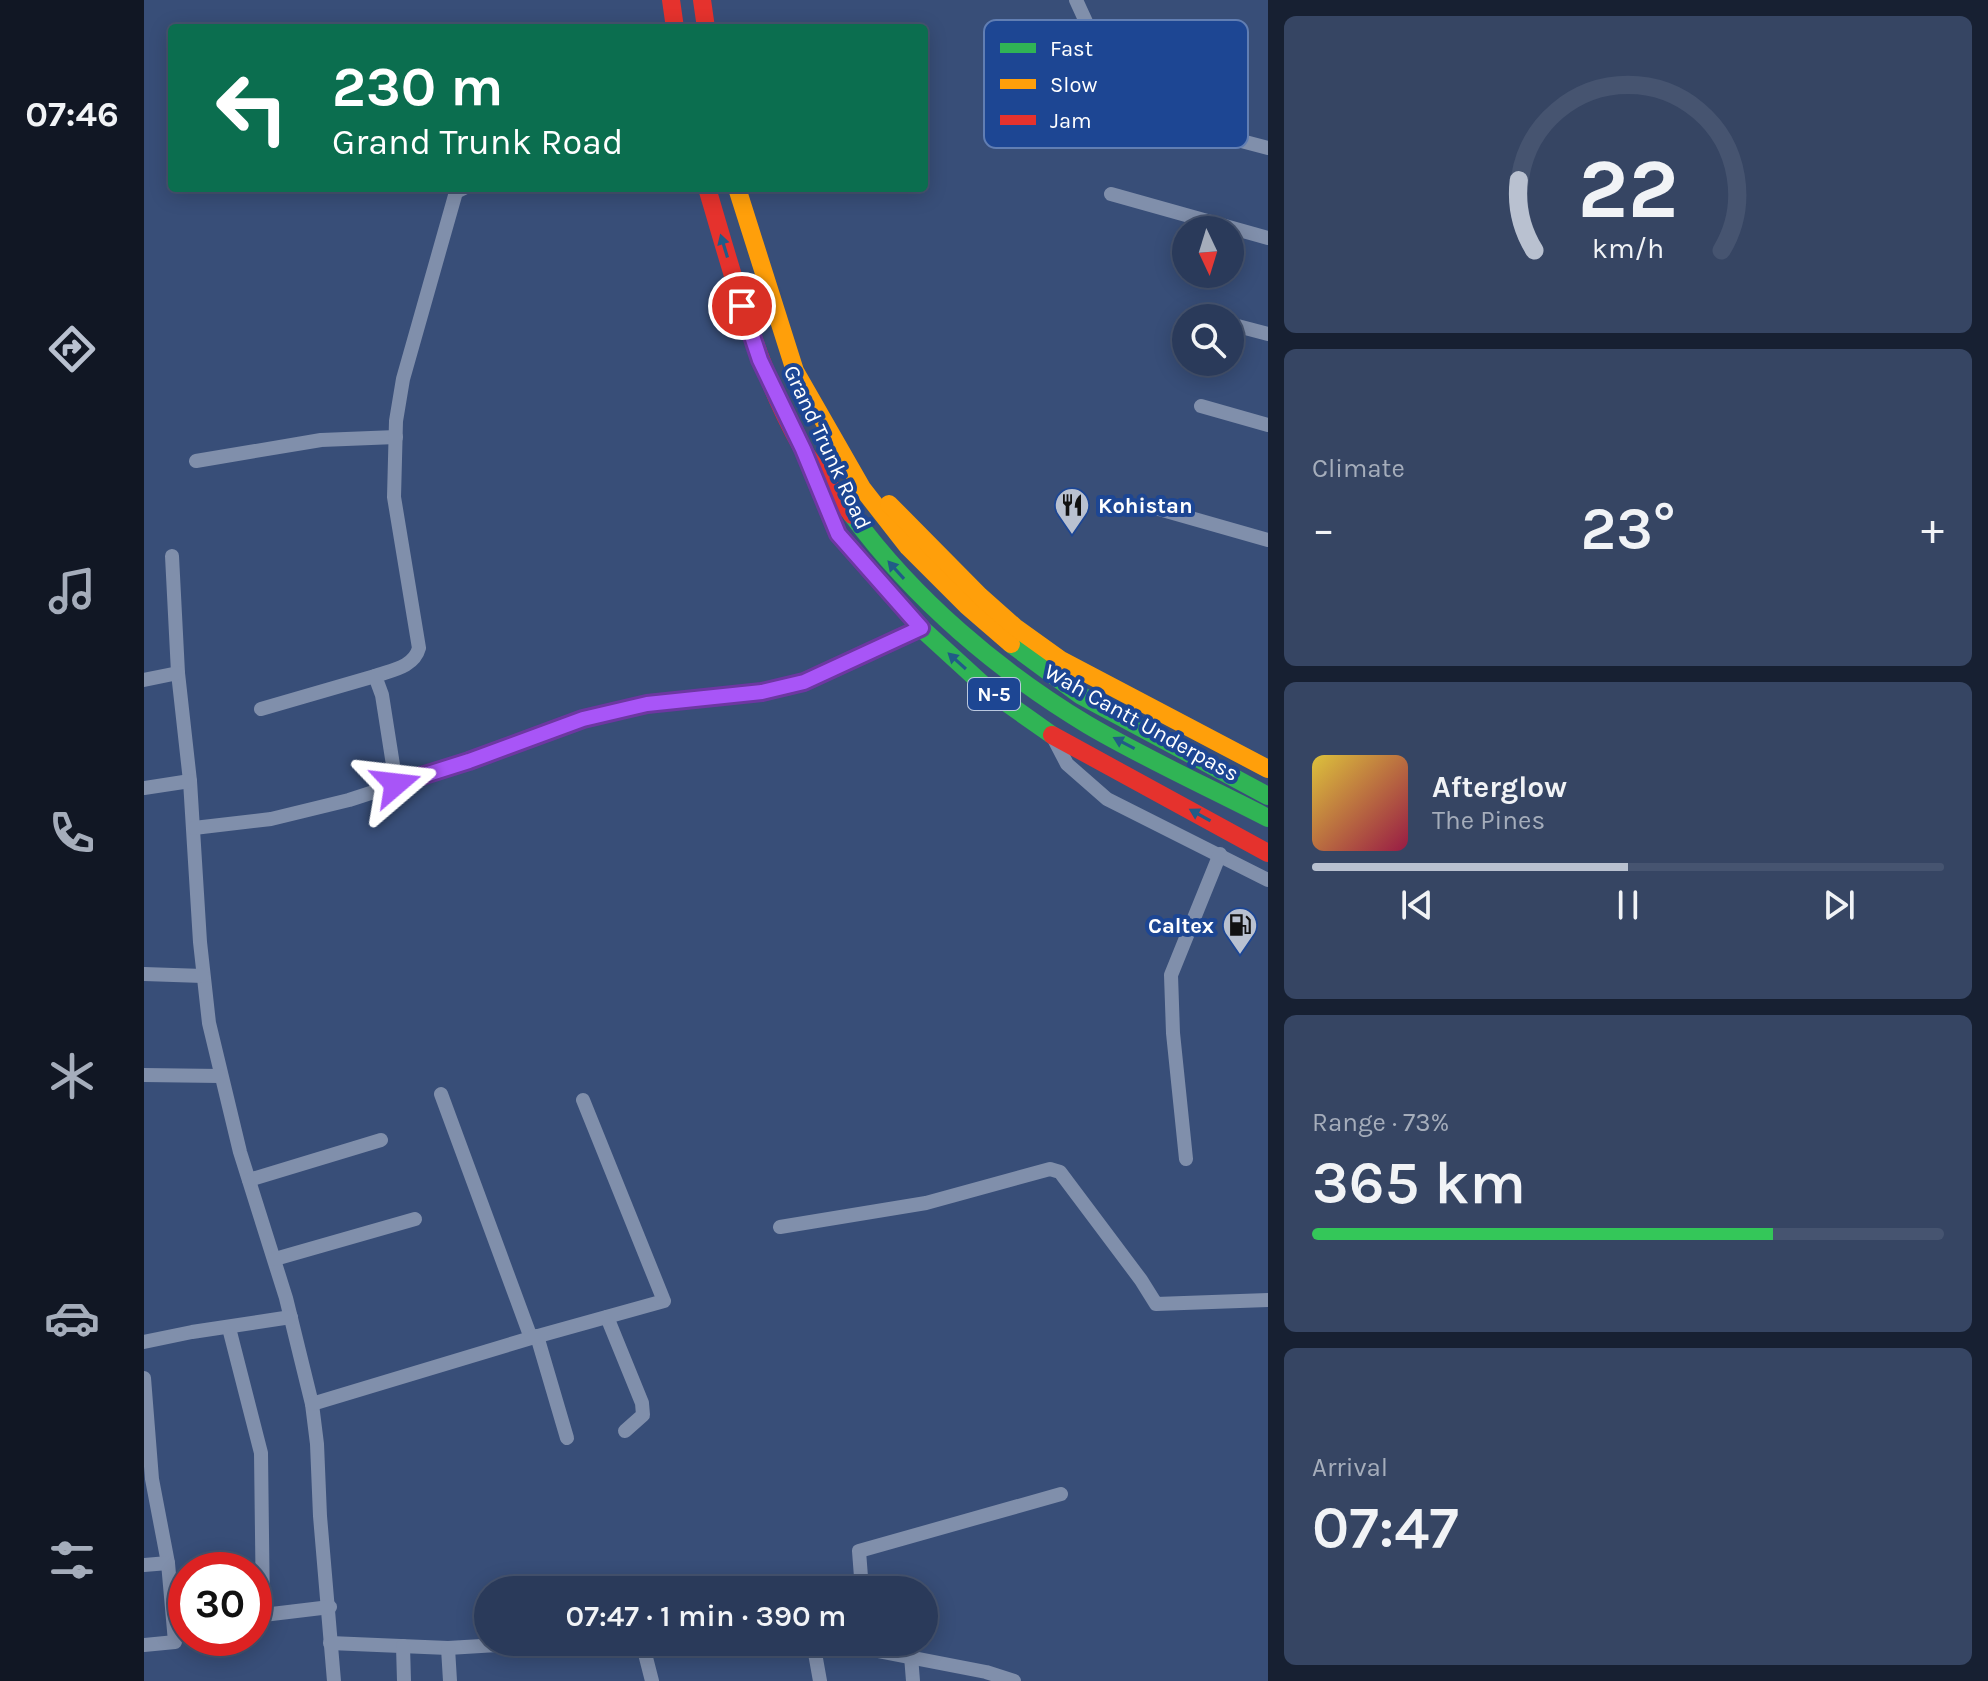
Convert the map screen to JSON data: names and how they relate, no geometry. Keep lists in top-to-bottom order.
{
  "streets": {
    "main road": ["Grand Trunk Road", "N-5", "Wah Cantt Underpass"]
  },
  "crossings": [
    ["Grand Trunk Road", "Wah Cantt Underpass"]
  ],
  "places": {
    "restaurant": ["Kohistan"],
    "fuel station": ["Caltex"]
  },
  "legend": ["Fast", "Slow", "Jam"],
  "north": "bottom",
  "page": {
    "tabs": "07:46",
    "turn": ["230 m", "Grand Trunk Road"],
    "tile": [
      "Climate",
      ["Range · 73%", "365 km"],
      ["Arrival", "07:47"]
    ],
    "heat": ["−", "23°", "+"],
    "song": ["Afterglow", "The Pines"],
    "limit": "30",
    "trip": "07:47 · 1 min · 390 m",
    "gauge": ["22", "km/h"]
  }
}
